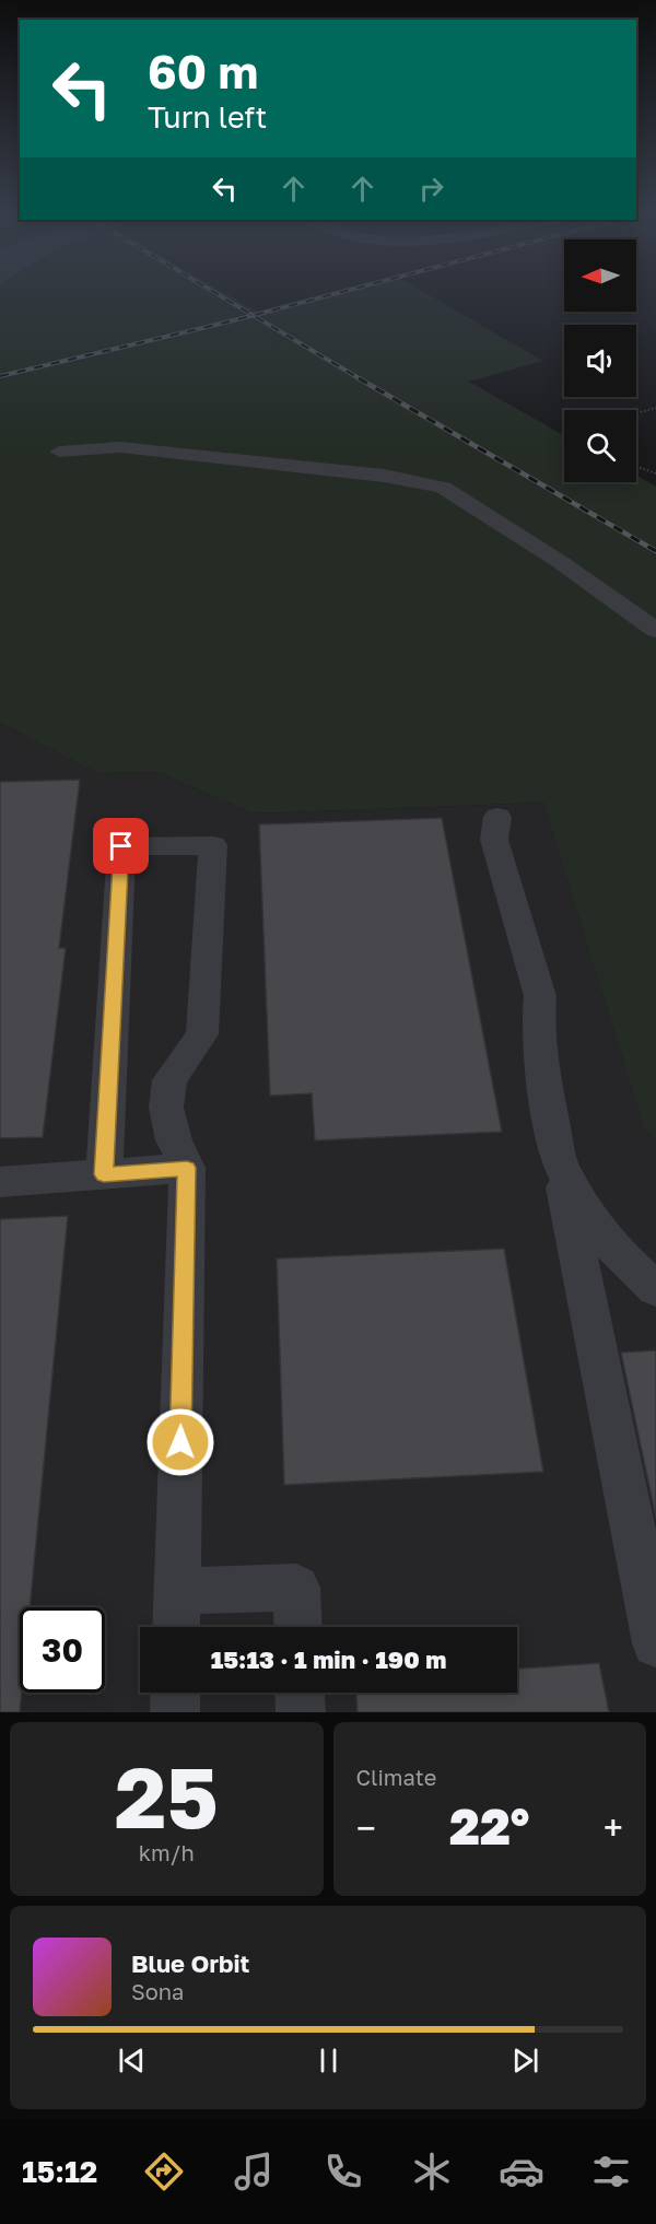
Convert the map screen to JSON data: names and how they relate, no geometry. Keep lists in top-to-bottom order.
{
  "north": "left",
  "page": {
    "turn": ["60 m", "Turn left"],
    "limit": "30",
    "trip": "15:13 · 1 min · 190 m",
    "tile": [
      ["25", "km/h"],
      "Climate"
    ],
    "heat": ["−", "22°", "+"],
    "song": ["Blue Orbit", "Sona"],
    "tabs": "15:12"
  }
}
